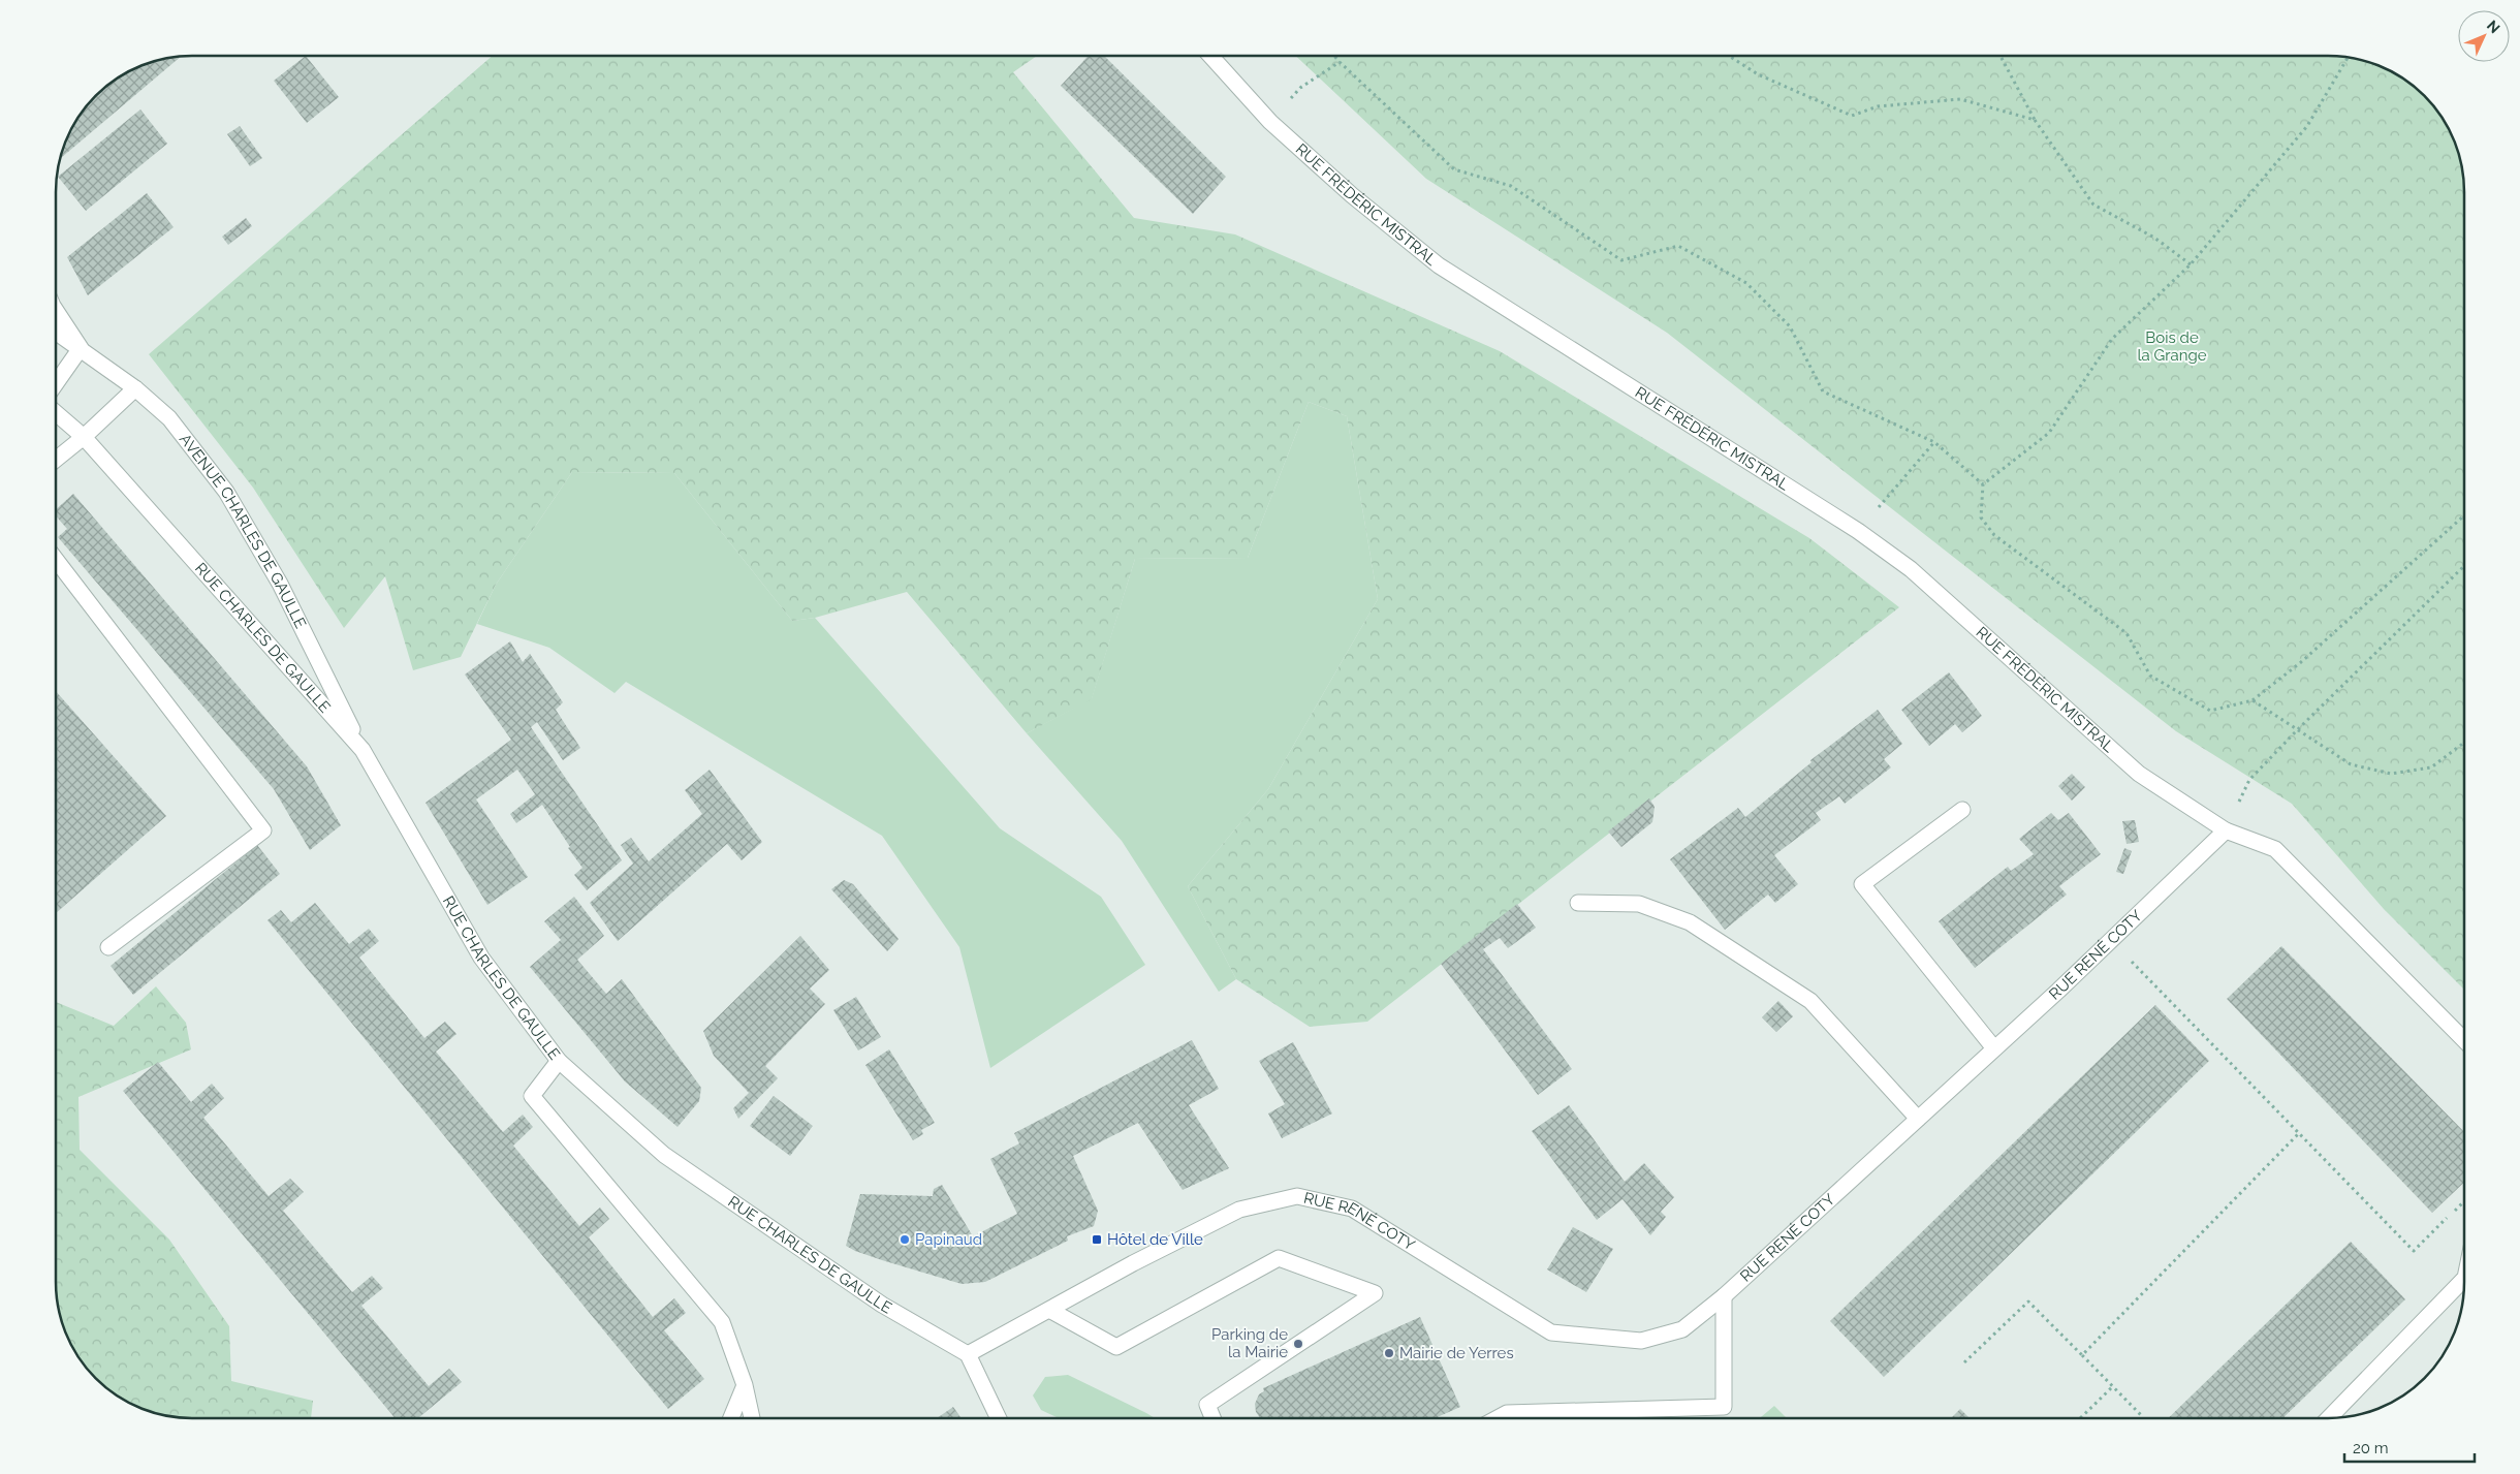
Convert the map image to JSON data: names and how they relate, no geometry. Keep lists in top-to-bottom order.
{
  "streets": {
    "street": [
      "RUE FRÉDÉRIC MISTRAL",
      "AVENUE CHARLES DE GAULLE",
      "RUE CHARLES DE GAULLE",
      "RUE RENÉ COTY"
    ]
  },
  "crossings": [
    ["RUE FRÉDÉRIC MISTRAL", "RUE RENÉ COTY"],
    ["AVENUE CHARLES DE GAULLE", "RUE CHARLES DE GAULLE"],
    ["RUE CHARLES DE GAULLE", "RUE RENÉ COTY"]
  ],
  "parks": ["Bois de la Grange"],
  "places": {
    "other": ["Papinaud", "Parking de la Mairie", "Mairie de Yerres"],
    "transit": ["Hôtel de Ville"]
  },
  "scale_bar": "20 m",
  "north": "top right"
}
